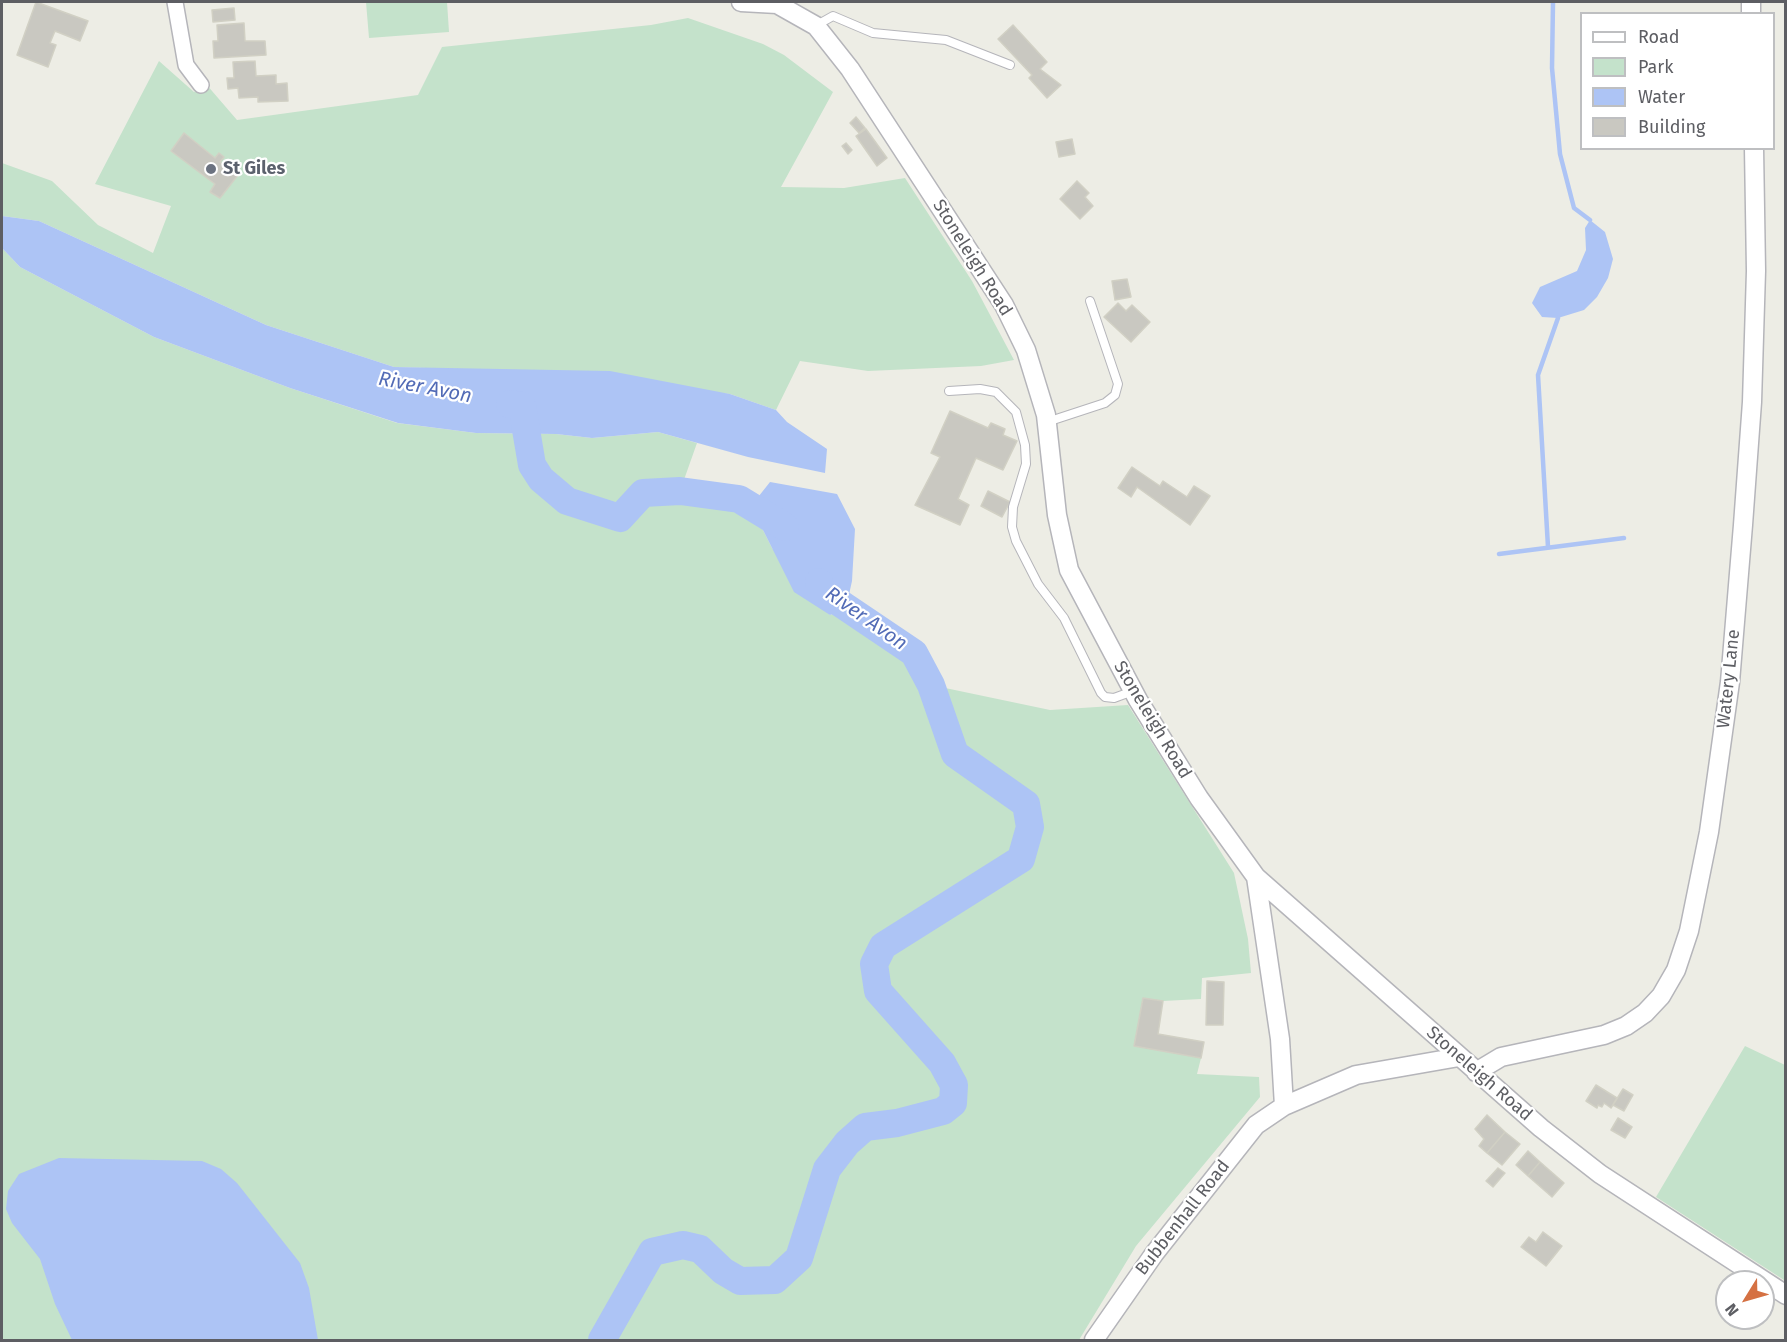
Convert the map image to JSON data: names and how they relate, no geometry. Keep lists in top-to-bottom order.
{
  "streets": {
    "street": ["Stoneleigh Road", "Watery Lane", "Bubbenhall Road"]
  },
  "crossings": [
    ["Stoneleigh Road", "Watery Lane"],
    ["Stoneleigh Road", "Bubbenhall Road"]
  ],
  "water": ["River Avon"],
  "places": ["St Giles"],
  "legend": [
    "Road",
    "Park",
    "Water",
    "Building"
  ],
  "north": "bottom left"
}
